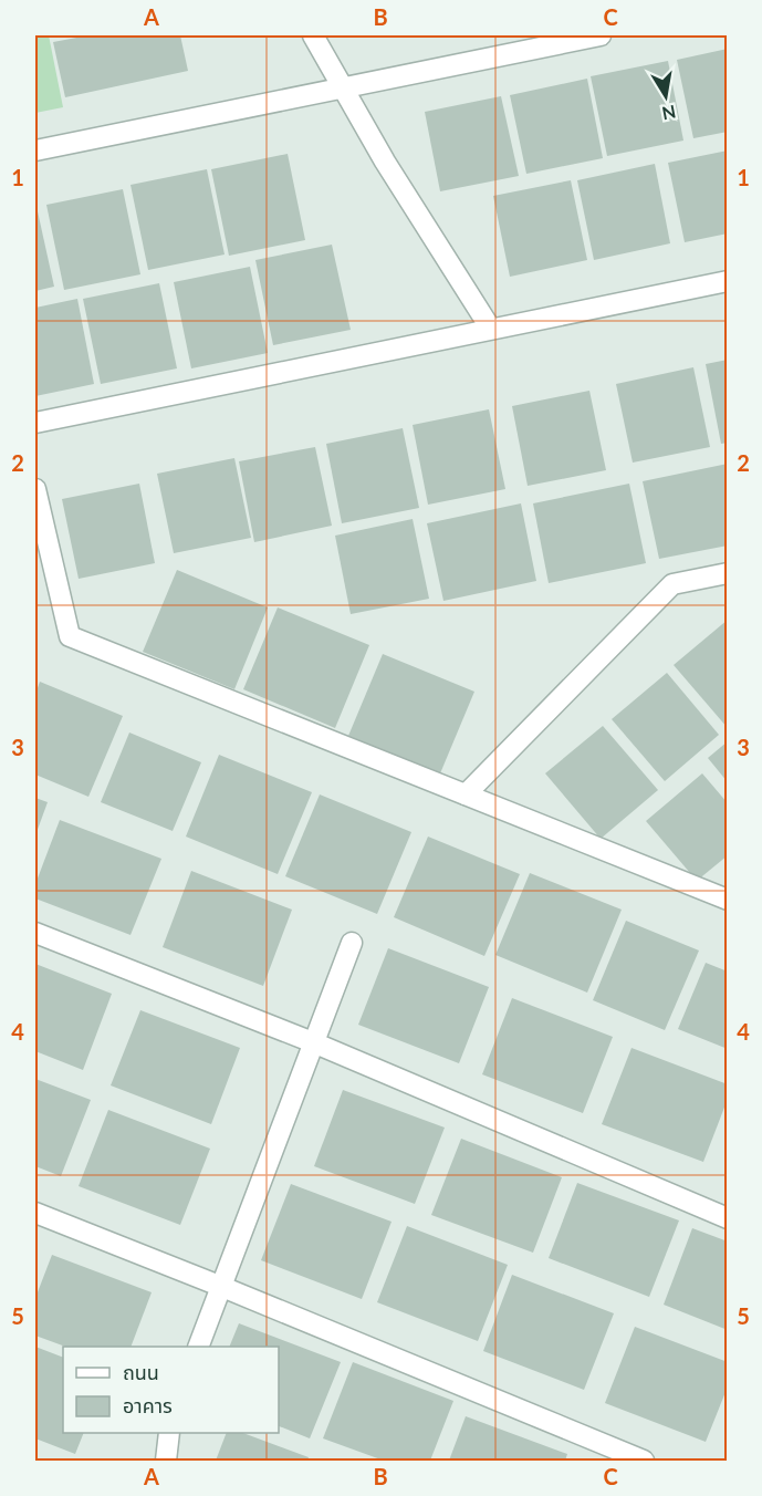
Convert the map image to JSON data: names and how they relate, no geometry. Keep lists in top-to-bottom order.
{
  "legend": ["ถนน", "อาคาร"],
  "north": "bottom",
  "grid": {
    "columns": ["A", "B", "C"],
    "rows": [
      "1",
      "2",
      "3",
      "4",
      "5"
    ]
  }
}
